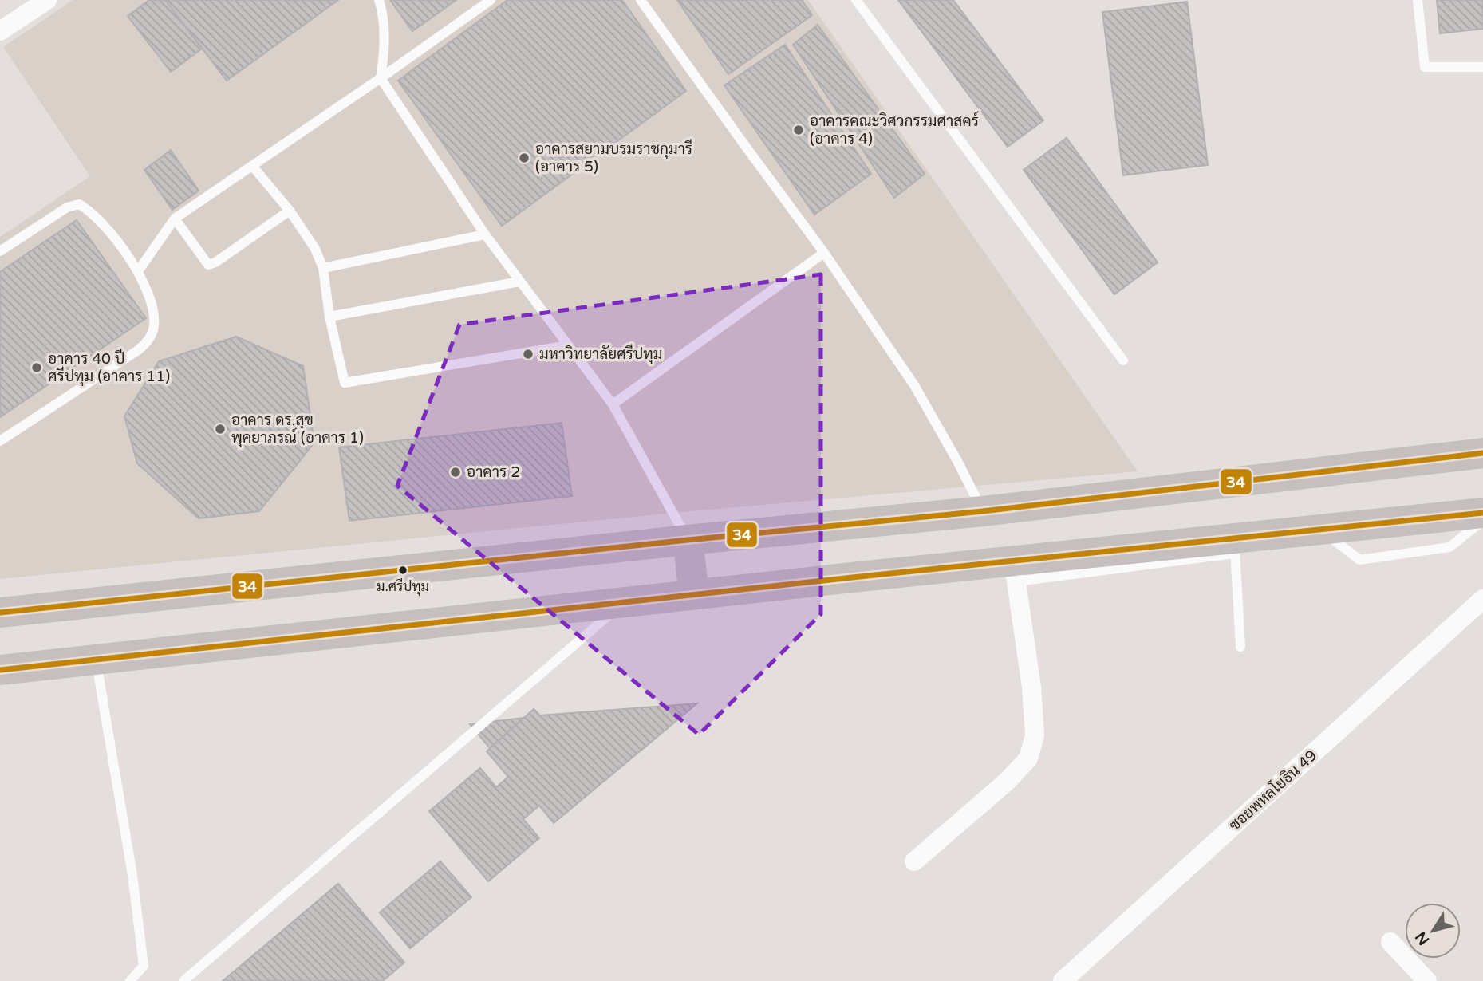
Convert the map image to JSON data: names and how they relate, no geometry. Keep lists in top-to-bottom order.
{
  "streets": {
    "street": ["ซอยพหลโยธิน 49"]
  },
  "places": [
    "อาคารคณะวิศวกรรมศาสคร์ (อาคาร 4)",
    "อาคารสยามบรมราชกุมารี (อาคาร 5)",
    "มหาวิทยาลัยศรีปทุม",
    "อาคาร 40 ปี ศรีปทุม (อาคาร 11)",
    "อาคาร ดร.สุข พุคยาภรณ์ (อาคาร 1)",
    "อาคาร 2",
    "ม.ศรีปทุม"
  ],
  "lines": ["transit line 34"],
  "north": "bottom left"
}
